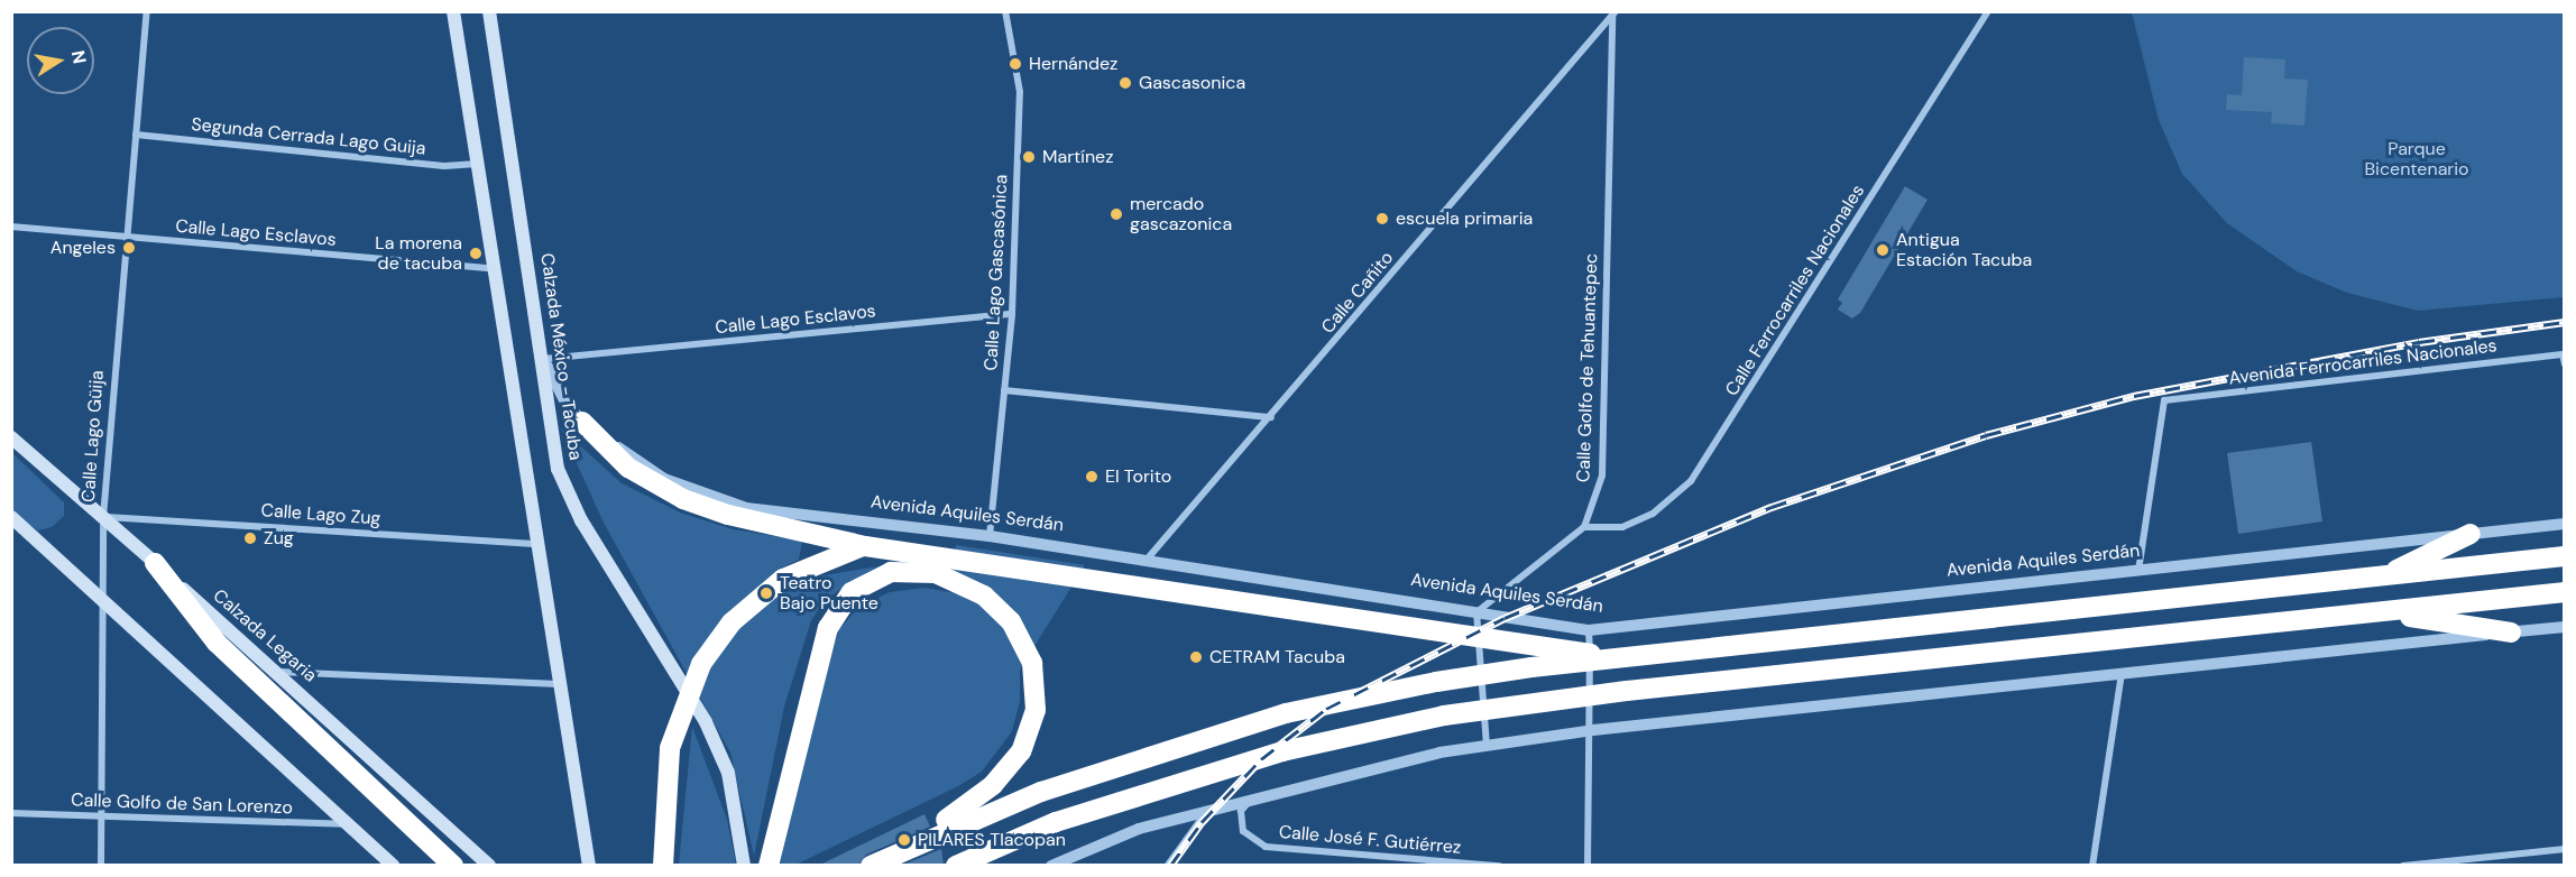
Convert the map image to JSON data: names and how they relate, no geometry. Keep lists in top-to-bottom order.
{
  "streets": {
    "main road": ["Calzada México - Tacuba", "Calzada Legaria"],
    "street": [
      "Segunda Cerrada Lago Guija",
      "Calle Lago Esclavos",
      "Calle Lago Gascasónica",
      "Calle Ferrocarriles Nacionales",
      "Calle Cañito",
      "Avenida Ferrocarriles Nacionales",
      "Calle Golfo de Tehuantepec",
      "Calle Lago Güija",
      "Avenida Aquiles Serdán",
      "Calle Lago Zug",
      "Calle Golfo de San Lorenzo",
      "Calle José F. Gutiérrez"
    ]
  },
  "crossings": [
    ["Segunda Cerrada Lago Guija", "Calle Lago Güija"],
    ["Calle Lago Esclavos", "Calle Lago Gascasónica"],
    ["Calle Lago Esclavos", "Calzada México - Tacuba"],
    ["Calle Lago Esclavos", "Calle Lago Güija"],
    ["Calle Lago Esclavos", "Avenida Aquiles Serdán"],
    ["Calle Lago Gascasónica", "Avenida Aquiles Serdán"],
    ["Calle Ferrocarriles Nacionales", "Calle Golfo de Tehuantepec"],
    ["Calle Cañito", "Calle Golfo de Tehuantepec"],
    ["Calle Cañito", "Avenida Aquiles Serdán"],
    ["Calzada México - Tacuba", "Avenida Aquiles Serdán"],
    ["Avenida Ferrocarriles Nacionales", "Avenida Aquiles Serdán"],
    ["Calle Lago Güija", "Calle Lago Zug"],
    ["Calle Lago Güija", "Calzada Legaria"],
    ["Calle Lago Güija", "Calle Golfo de San Lorenzo"],
    ["Calle Lago Zug", "Calzada Legaria"]
  ],
  "parks": ["Parque Bicentenario"],
  "places": [
    "Hernández",
    "Gascasonica",
    "Martínez",
    "mercado gascazonica",
    "escuela primaria",
    "Angeles",
    "Antigua Estación Tacuba",
    "La morena de tacuba",
    "El Torito",
    "Zug",
    "Teatro Bajo Puente",
    "CETRAM Tacuba",
    "PILARES Tlacopan"
  ],
  "north": "right"
}
